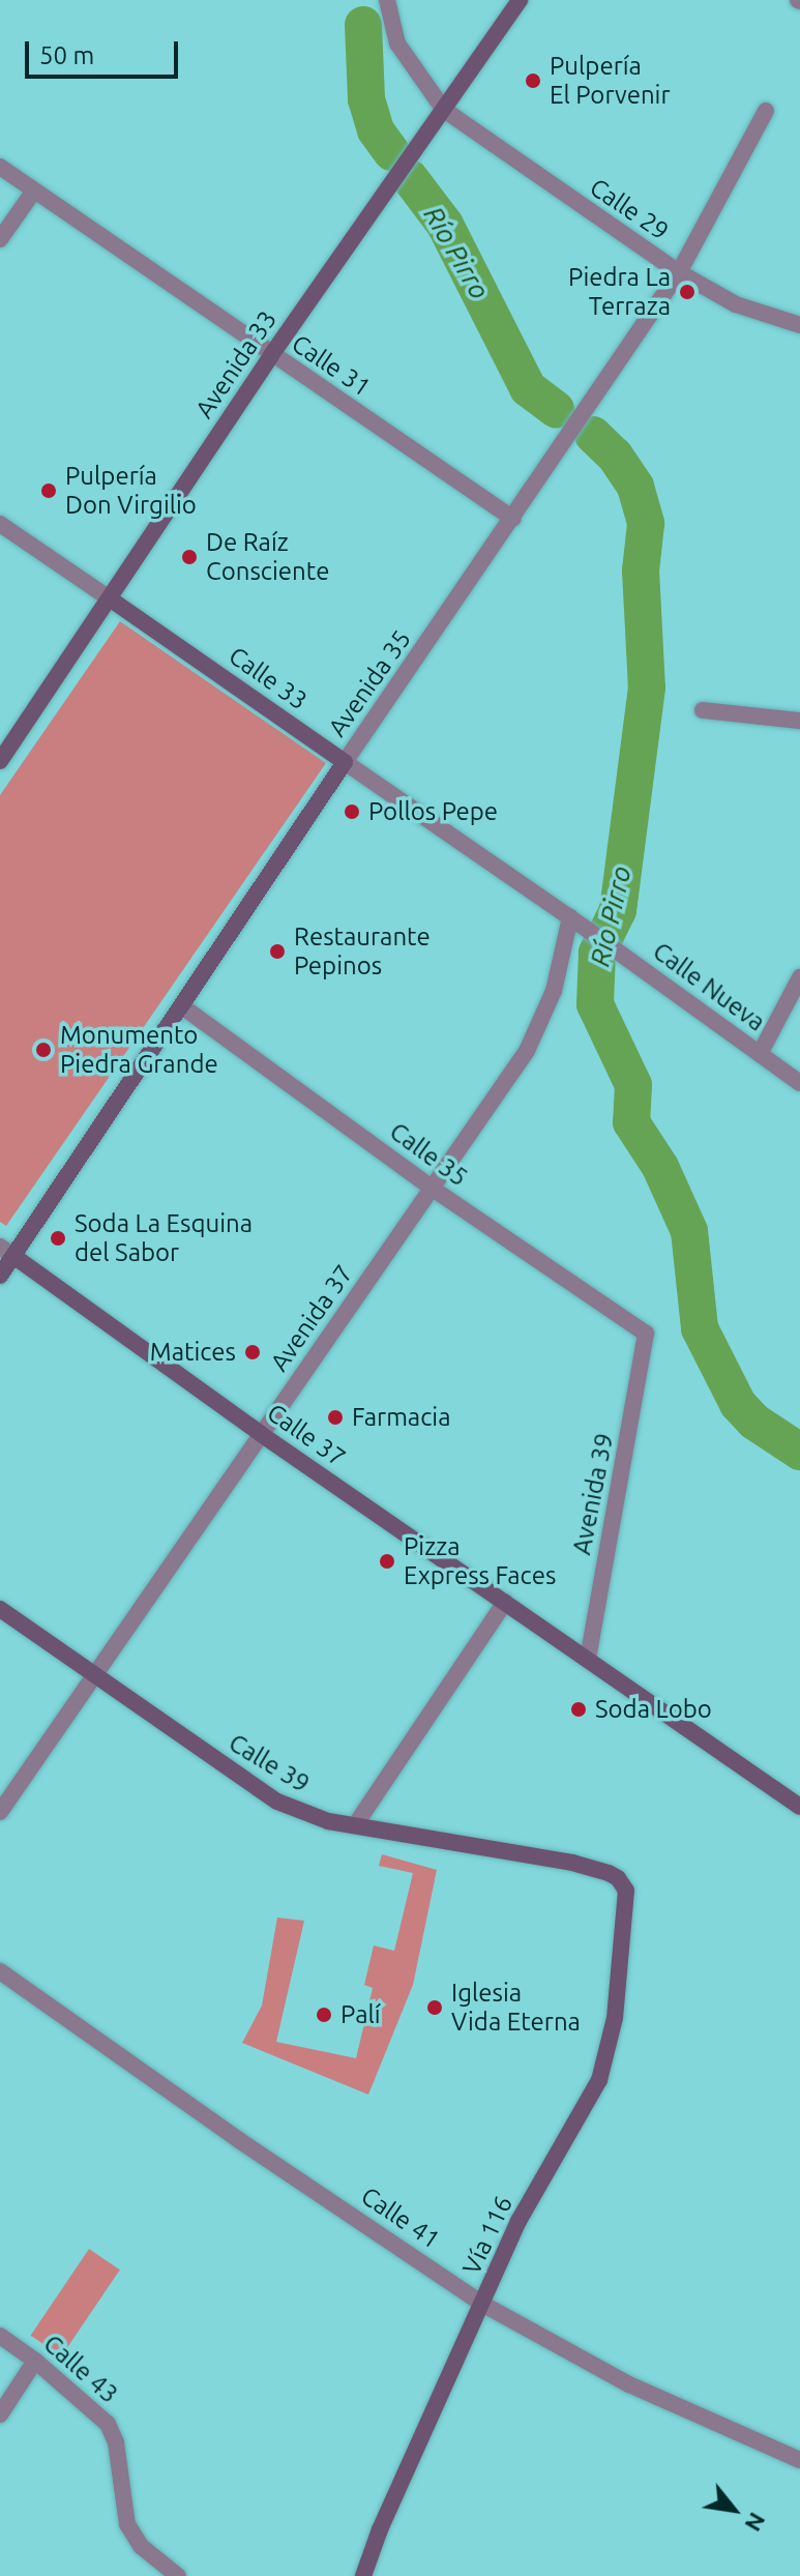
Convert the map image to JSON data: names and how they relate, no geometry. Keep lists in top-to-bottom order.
{
  "streets": {
    "main road": [
      "Avenida 33",
      "Calle 33",
      "Avenida 35",
      "Calle 37",
      "Calle 39",
      "Vía 116"
    ],
    "street": [
      "Calle 29",
      "Calle 31",
      "Calle Nueva",
      "Calle 35",
      "Avenida 37",
      "Avenida 39",
      "Calle 41",
      "Calle 43"
    ]
  },
  "crossings": [
    ["Calle 29", "Avenida 33"],
    ["Calle 29", "Avenida 35"],
    ["Avenida 33", "Calle 31"],
    ["Avenida 33", "Calle 33"],
    ["Calle 31", "Avenida 35"],
    ["Calle 33", "Avenida 35"],
    ["Calle 33", "Calle Nueva"],
    ["Calle 33", "Avenida 37"],
    ["Avenida 35", "Calle 35"],
    ["Avenida 35", "Calle 37"],
    ["Calle 35", "Avenida 37"],
    ["Calle 35", "Avenida 39"],
    ["Avenida 37", "Calle 37"],
    ["Avenida 37", "Calle 39"],
    ["Calle 37", "Avenida 39"],
    ["Calle 39", "Vía 116"],
    ["Calle 41", "Vía 116"]
  ],
  "water": ["Río Pirro"],
  "places": [
    "Pulpería El Porvenir",
    "Piedra La Terraza",
    "Pulpería Don Virgilio",
    "De Raíz Consciente",
    "Pollos Pepe",
    "Restaurante Pepinos",
    "Monumento Piedra Grande",
    "Soda La Esquina del Sabor",
    "Matices",
    "Farmacia",
    "Pizza Express Faces",
    "Soda Lobo",
    "Iglesia Vida Eterna",
    "Palí"
  ],
  "scale_bar": "50 m",
  "north": "bottom right"
}
